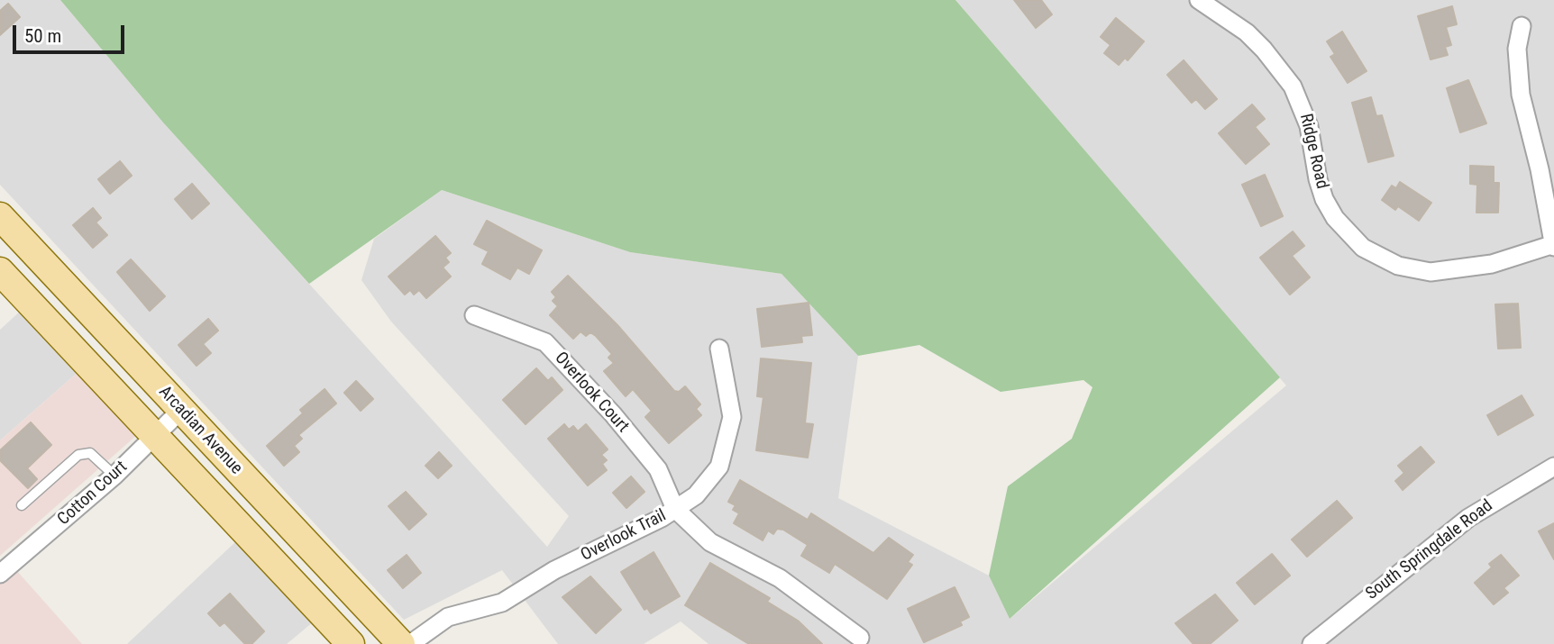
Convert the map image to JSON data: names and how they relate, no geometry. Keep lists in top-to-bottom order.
{
  "streets": {
    "main road": ["Arcadian Avenue"],
    "street": [
      "Ridge Road",
      "Overlook Court",
      "Cotton Court",
      "Overlook Trail",
      "South Springdale Road"
    ]
  },
  "crossings": [
    ["Overlook Court", "Overlook Trail"],
    ["Arcadian Avenue", "Cotton Court"]
  ],
  "scale_bar": "50 m"
}
